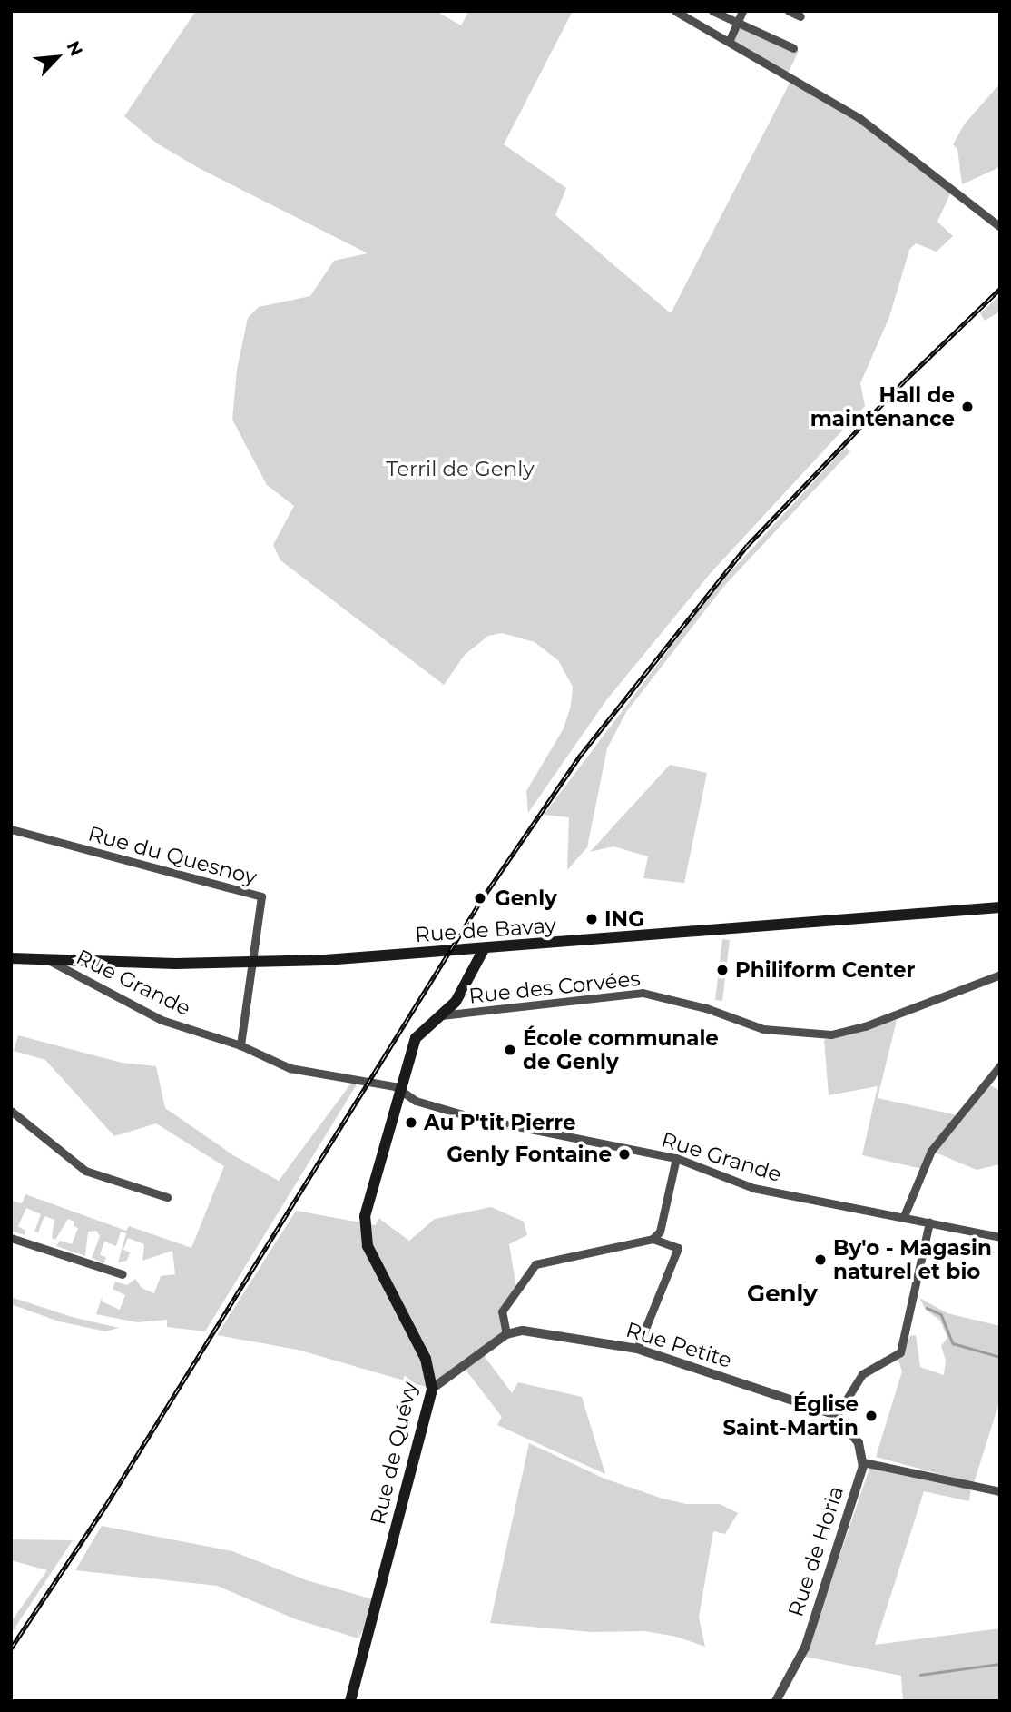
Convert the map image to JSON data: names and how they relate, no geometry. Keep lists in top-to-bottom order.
{
  "streets": {
    "main road": ["Rue de Bavay", "Rue de Quévy"],
    "street": [
      "Rue du Quesnoy",
      "Rue Grande",
      "Rue des Corvées",
      "Rue Petite",
      "Rue de Horia"
    ]
  },
  "crossings": [
    ["Rue du Quesnoy", "Rue de Bavay"],
    ["Rue de Bavay", "Rue Grande"],
    ["Rue de Bavay", "Rue de Quévy"],
    ["Rue Grande", "Rue de Quévy"],
    ["Rue des Corvées", "Rue de Quévy"]
  ],
  "districts": ["Genly"],
  "parks": ["Terril de Genly"],
  "places": [
    "Hall de maintenance",
    "Genly",
    "ING",
    "Philiform Center",
    "École communale de Genly",
    "Au P'tit Pierre",
    "Genly Fontaine",
    "By'o - Magasin naturel et bio",
    "Église Saint-Martin"
  ],
  "north": "top right"
}
